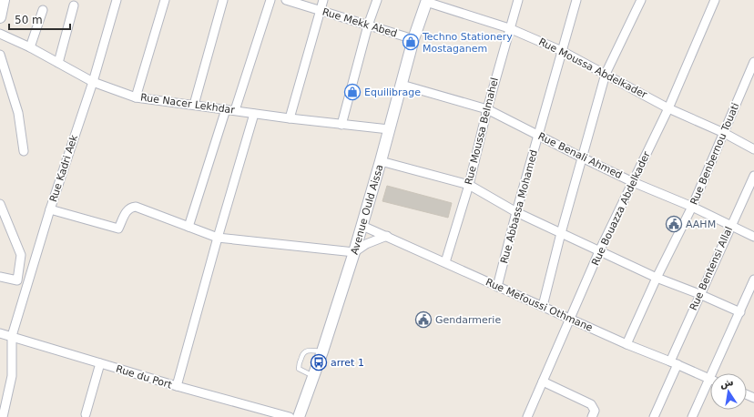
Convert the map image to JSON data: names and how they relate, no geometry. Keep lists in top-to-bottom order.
{
  "streets": {
    "main road": ["Avenue Ould Aissa"],
    "street": [
      "Rue Mekk Abed",
      "Rue Moussa Abdelkader",
      "Rue Nacer Lekhdar",
      "Rue Moussa Belmahel",
      "Rue Benbernou Touati",
      "Rue Benali Ahmed",
      "Rue Kadri Aek",
      "Rue Abbassa Mohamed",
      "Rue Bouazza Abdelkader",
      "Rue Bentensi Allal",
      "Rue Mefoussi Othmane",
      "Rue du Port"
    ]
  },
  "crossings": [
    ["Rue Mekk Abed", "Avenue Ould Aissa"],
    ["Rue Moussa Abdelkader", "Rue Moussa Belmahel"],
    ["Rue Moussa Abdelkader", "Rue Benbernou Touati"],
    ["Rue Moussa Abdelkader", "Rue Abbassa Mohamed"],
    ["Rue Moussa Abdelkader", "Rue Bouazza Abdelkader"],
    ["Rue Moussa Abdelkader", "Avenue Ould Aissa"],
    ["Rue Nacer Lekhdar", "Rue Kadri Aek"],
    ["Rue Nacer Lekhdar", "Avenue Ould Aissa"],
    ["Rue Moussa Belmahel", "Rue Benali Ahmed"],
    ["Rue Moussa Belmahel", "Rue Mefoussi Othmane"],
    ["Rue Benbernou Touati", "Rue Benali Ahmed"],
    ["Rue Benbernou Touati", "Rue Mefoussi Othmane"],
    ["Rue Benali Ahmed", "Rue Abbassa Mohamed"],
    ["Rue Benali Ahmed", "Rue Bouazza Abdelkader"],
    ["Rue Benali Ahmed", "Avenue Ould Aissa"],
    ["Rue Benali Ahmed", "Rue Bentensi Allal"],
    ["Rue Kadri Aek", "Rue du Port"],
    ["Rue Abbassa Mohamed", "Rue Mefoussi Othmane"],
    ["Rue Bouazza Abdelkader", "Rue Mefoussi Othmane"],
    ["Avenue Ould Aissa", "Rue Mefoussi Othmane"],
    ["Rue Bentensi Allal", "Rue Mefoussi Othmane"]
  ],
  "places": {
    "shop": ["Techno Stationery Mostaganem", "Equilibrage"],
    "public building": ["AAHM", "Gendarmerie"],
    "bus stop": ["arret 1"]
  },
  "scale_bar": "50 m",
  "north": "top"
}
